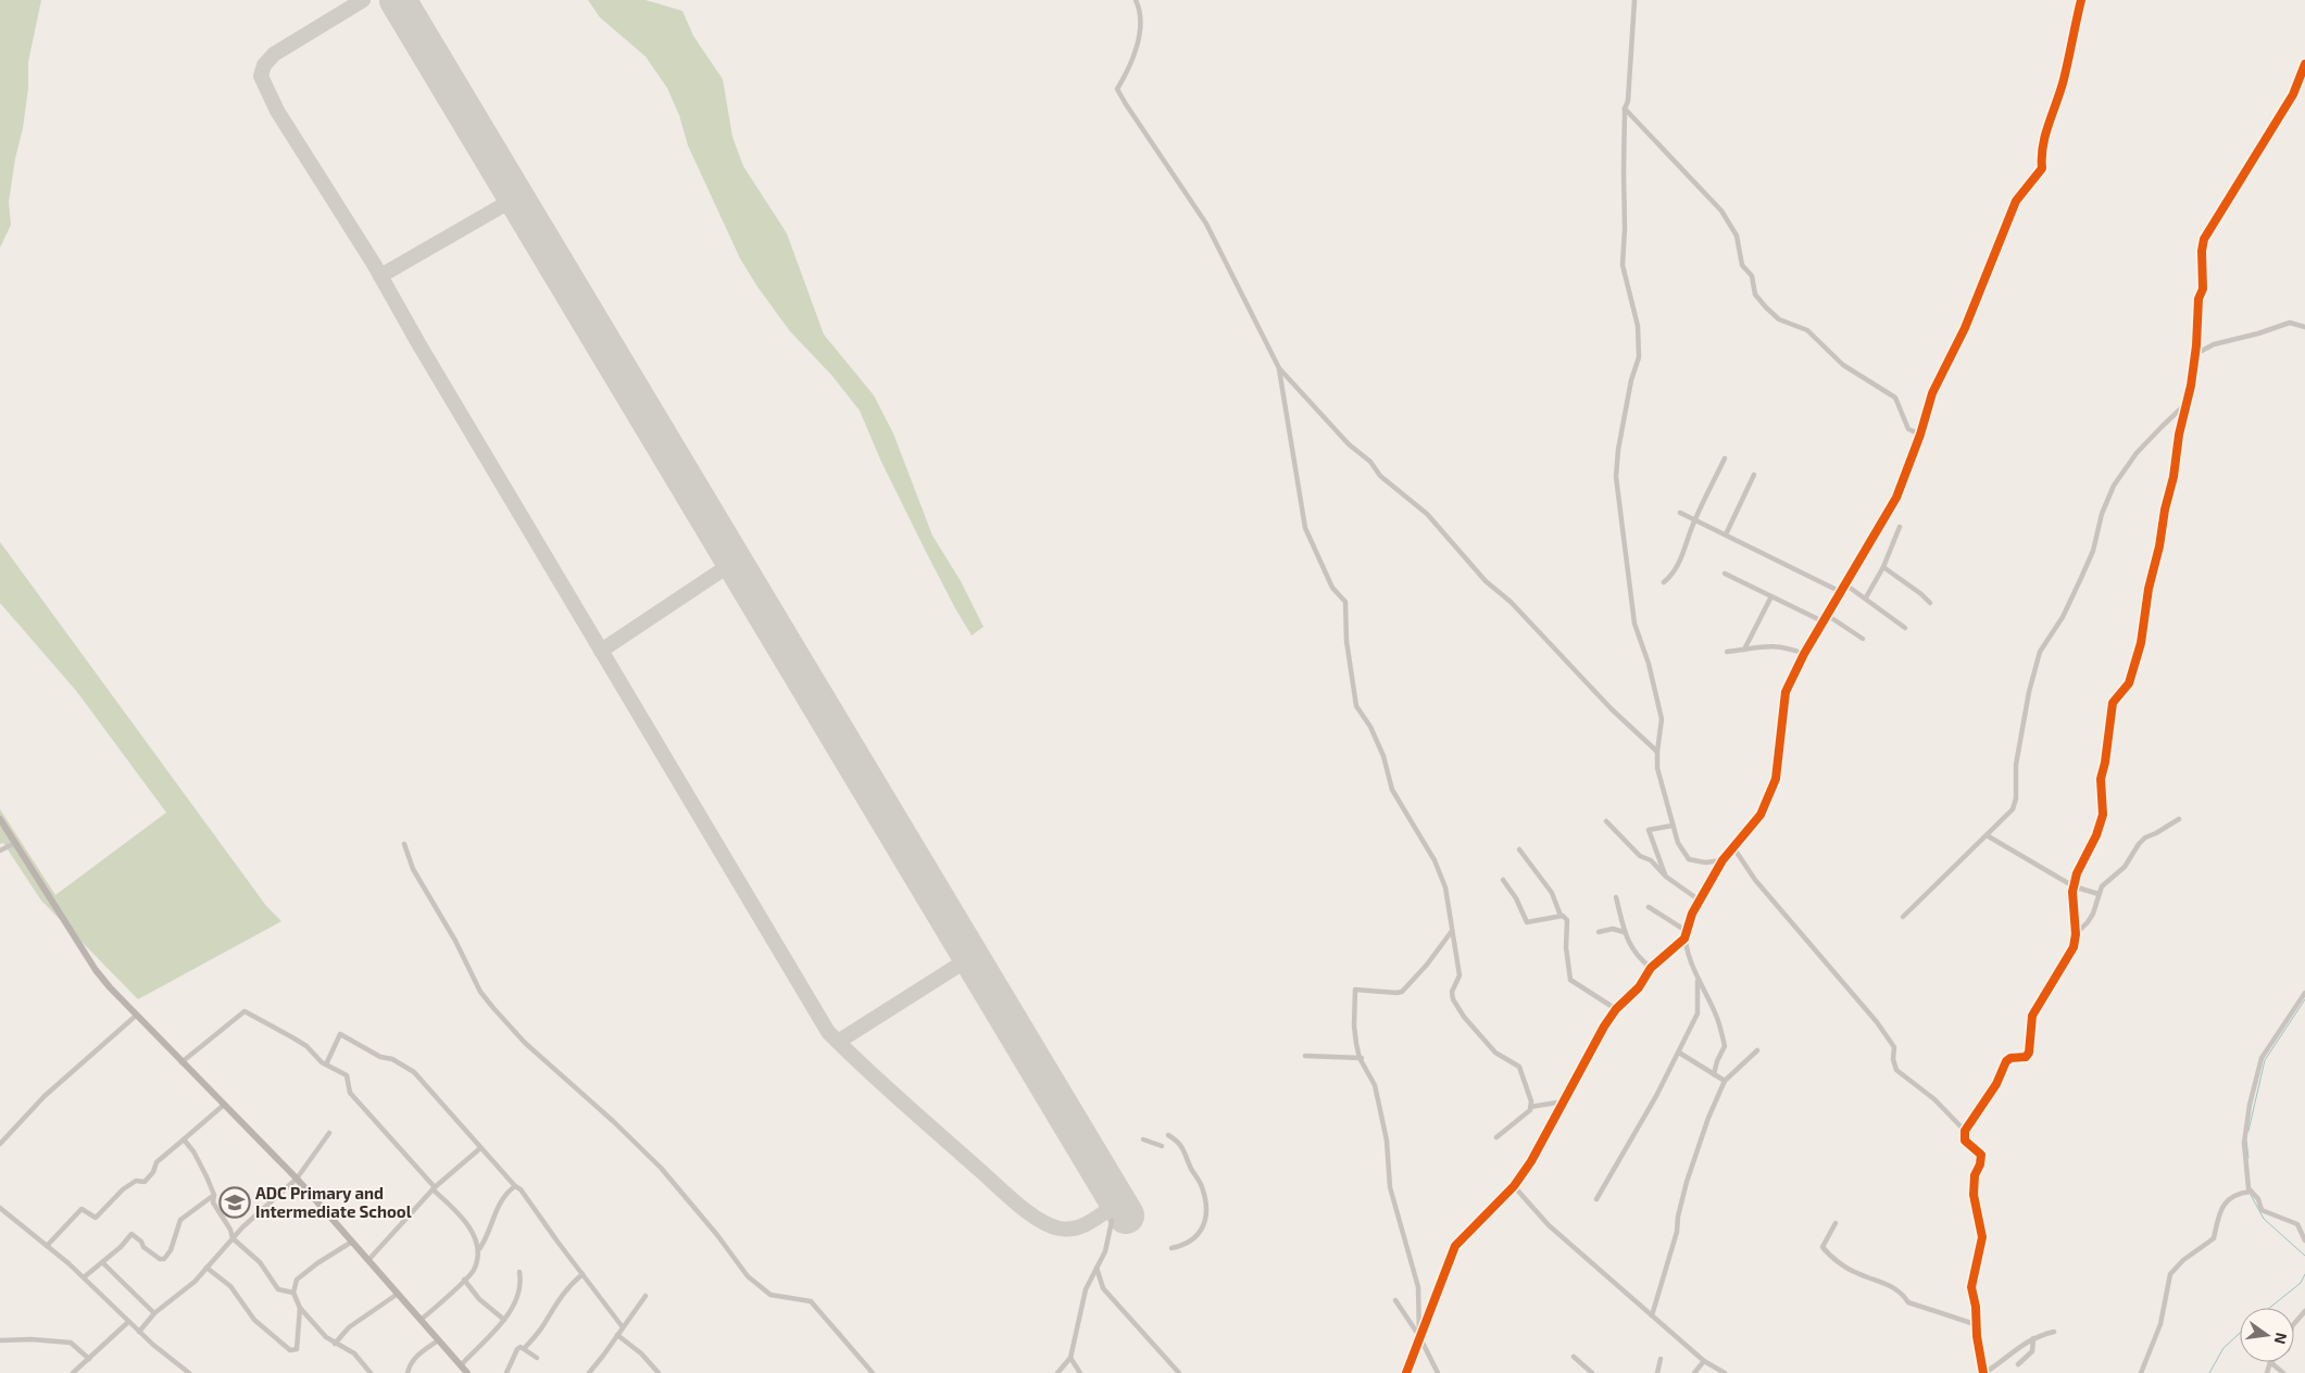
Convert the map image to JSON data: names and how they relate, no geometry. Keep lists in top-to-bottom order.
{
  "places": {
    "school or university": ["ADC Primary and Intermediate School"]
  },
  "north": "right"
}
